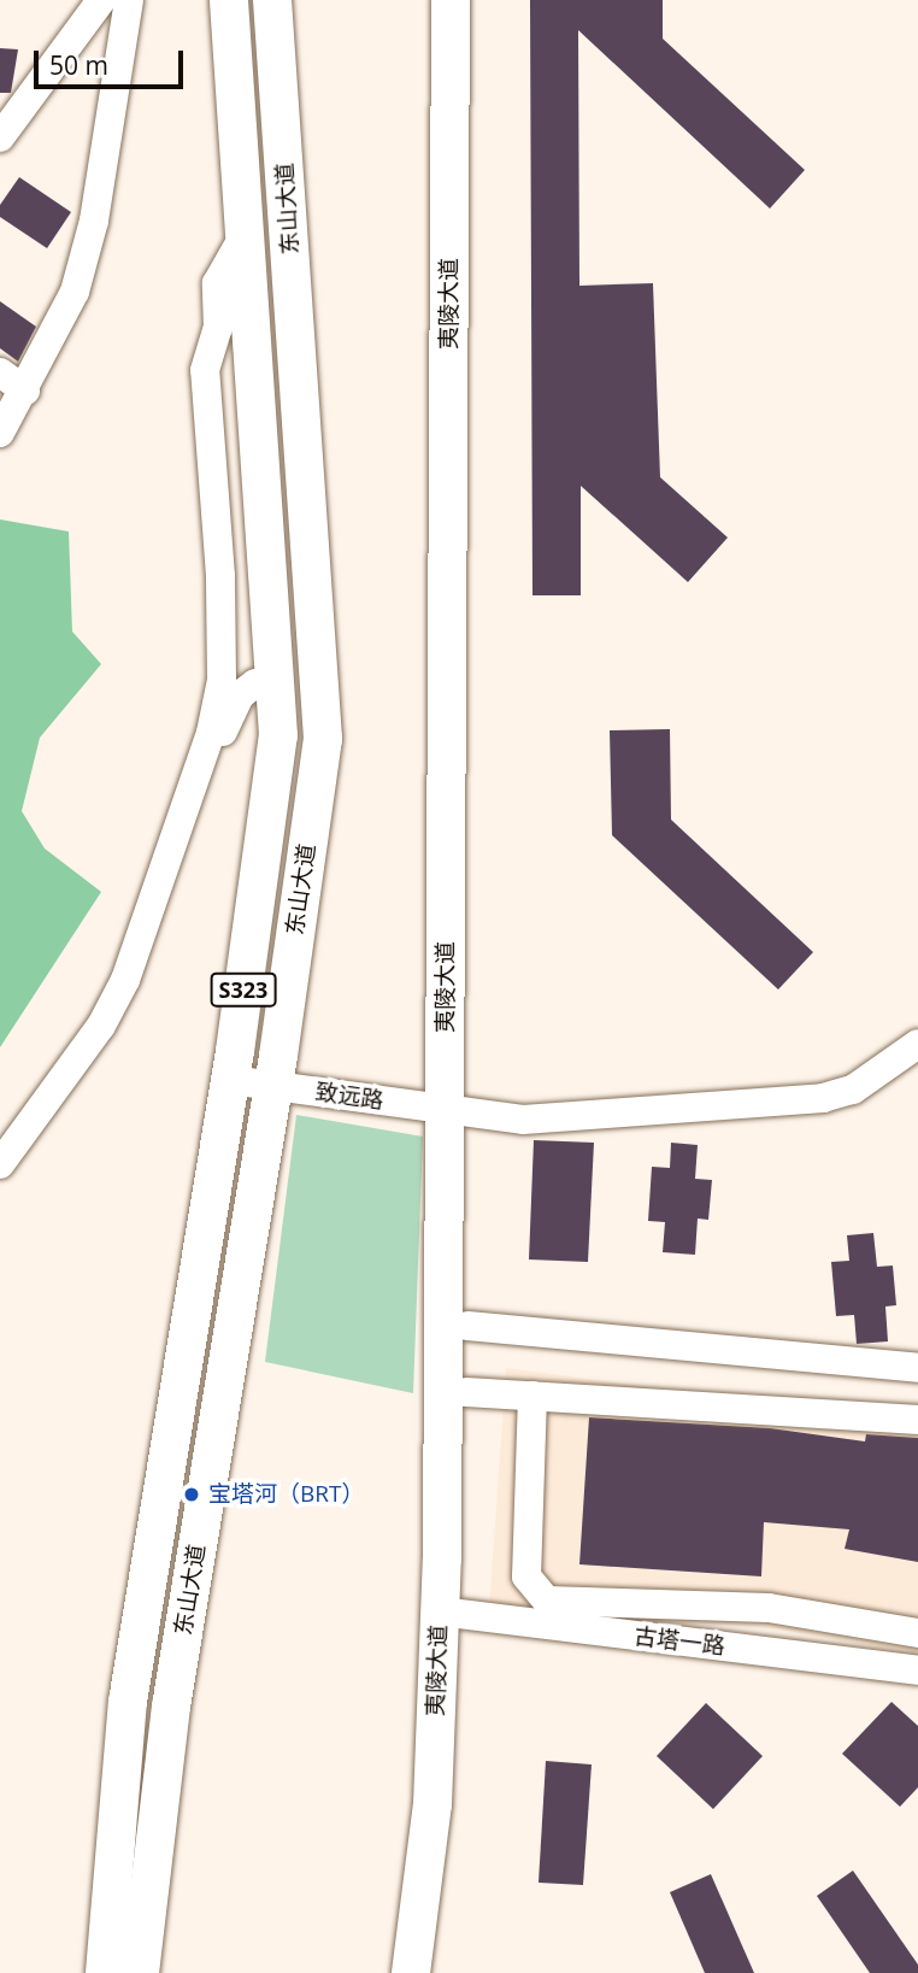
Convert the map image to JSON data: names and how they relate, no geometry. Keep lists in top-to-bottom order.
{
  "streets": {
    "main road": ["东山大道", "夷陵大道", "S323"],
    "street": ["致远路", "古塔一路"]
  },
  "crossings": [
    ["东山大道", "致远路"],
    ["夷陵大道", "致远路"],
    ["夷陵大道", "古塔一路"]
  ],
  "places": ["宝塔河（BRT）"],
  "scale_bar": "50 m"
}
